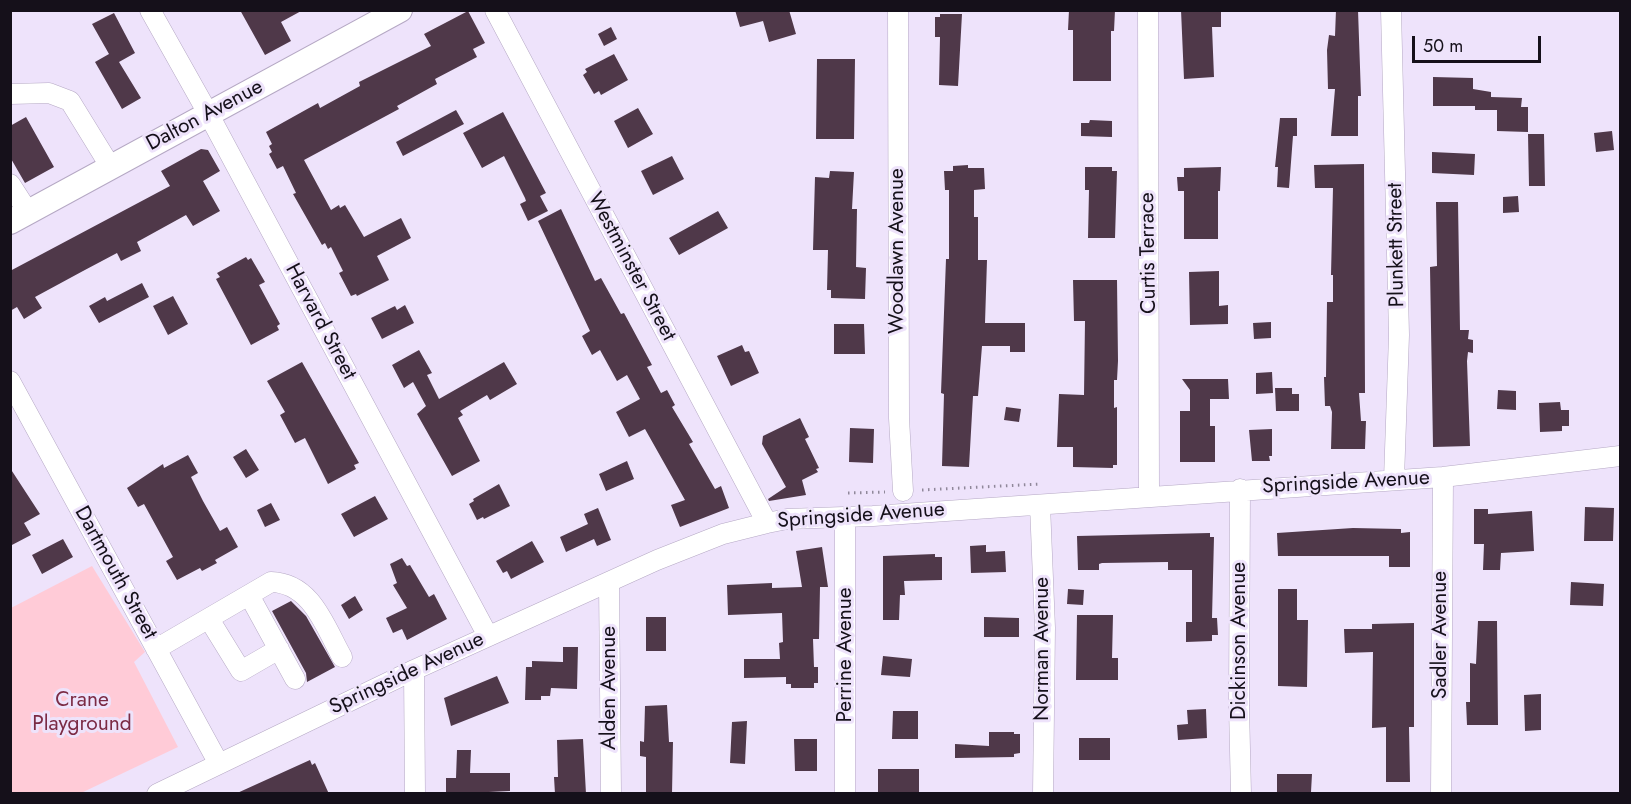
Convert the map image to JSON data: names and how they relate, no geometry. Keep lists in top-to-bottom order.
{
  "streets": {
    "main road": ["Dalton Avenue"],
    "street": [
      "Plunkett Street",
      "Woodlawn Avenue",
      "Curtis Terrace",
      "Westminster Street",
      "Harvard Street",
      "Springside Avenue",
      "Dartmouth Street",
      "Sadler Avenue",
      "Dickinson Avenue",
      "Norman Avenue",
      "Perrine Avenue",
      "Alden Avenue"
    ]
  },
  "crossings": [
    ["Dalton Avenue", "Harvard Street"],
    ["Plunkett Street", "Springside Avenue"],
    ["Curtis Terrace", "Springside Avenue"],
    ["Westminster Street", "Springside Avenue"],
    ["Harvard Street", "Springside Avenue"],
    ["Springside Avenue", "Dartmouth Street"],
    ["Springside Avenue", "Sadler Avenue"],
    ["Springside Avenue", "Dickinson Avenue"],
    ["Springside Avenue", "Norman Avenue"],
    ["Springside Avenue", "Perrine Avenue"],
    ["Springside Avenue", "Alden Avenue"]
  ],
  "parks": ["Crane Playground"],
  "scale_bar": "50 m"
}
